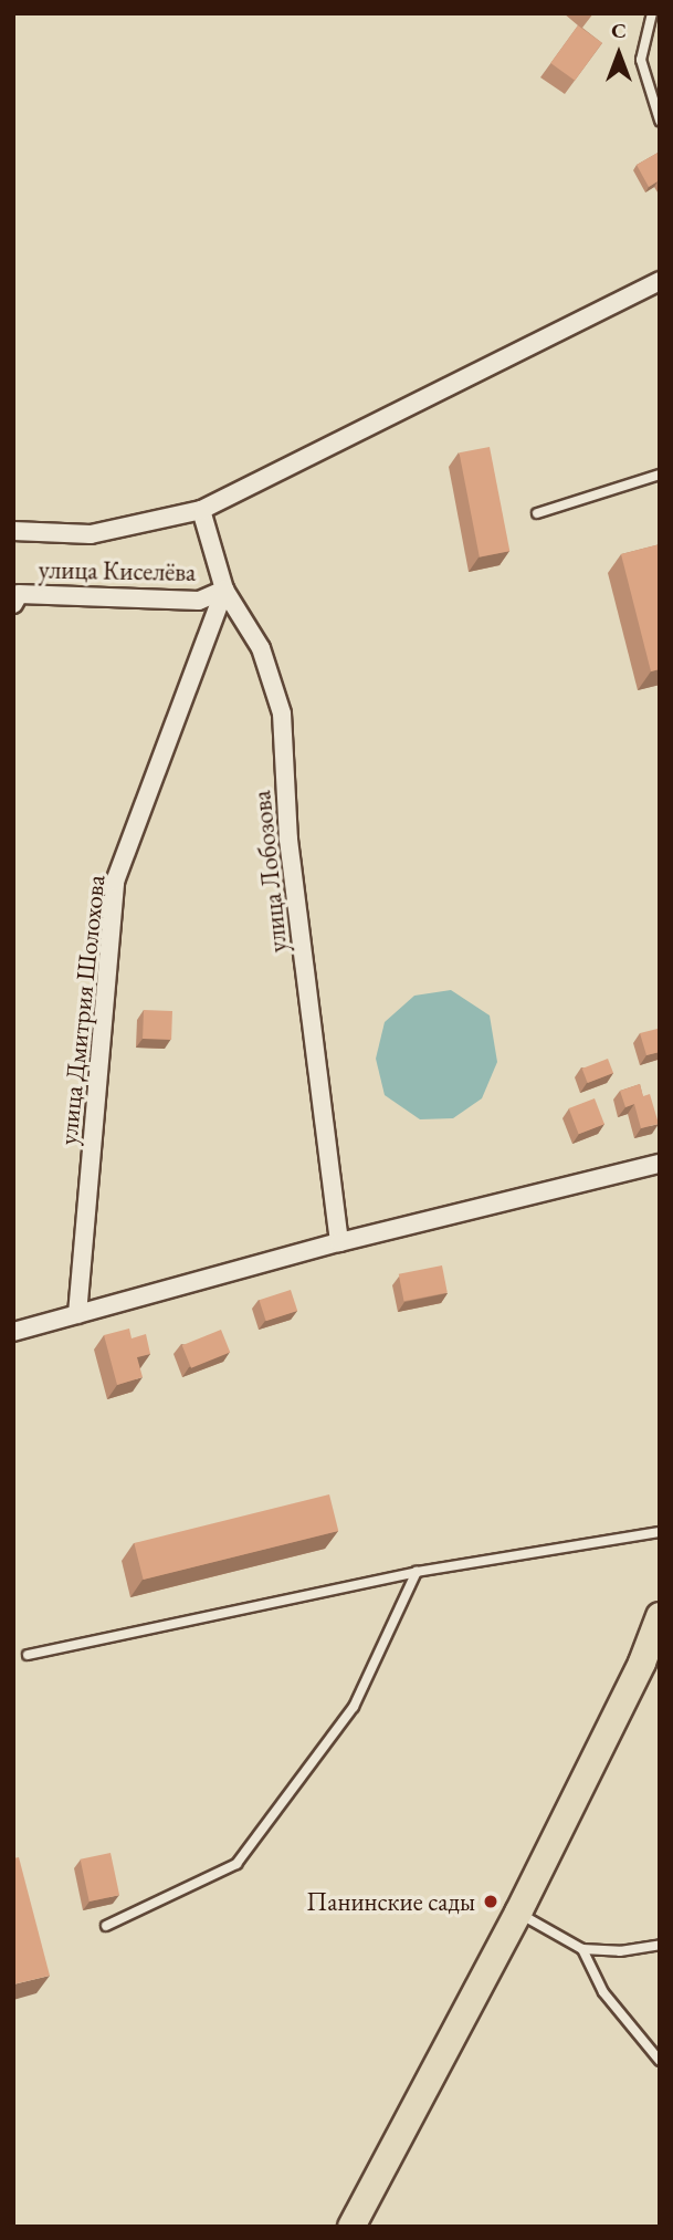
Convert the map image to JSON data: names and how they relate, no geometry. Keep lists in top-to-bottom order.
{
  "streets": {
    "street": ["улица Киселёва", "улица Лобозова", "улица Дмитрия Шолохова"]
  },
  "crossings": [
    ["улица Киселёва", "улица Лобозова"],
    ["улица Киселёва", "улица Дмитрия Шолохова"],
    ["улица Лобозова", "улица Дмитрия Шолохова"]
  ],
  "places": ["Панинские сады"],
  "north": "top"
}
